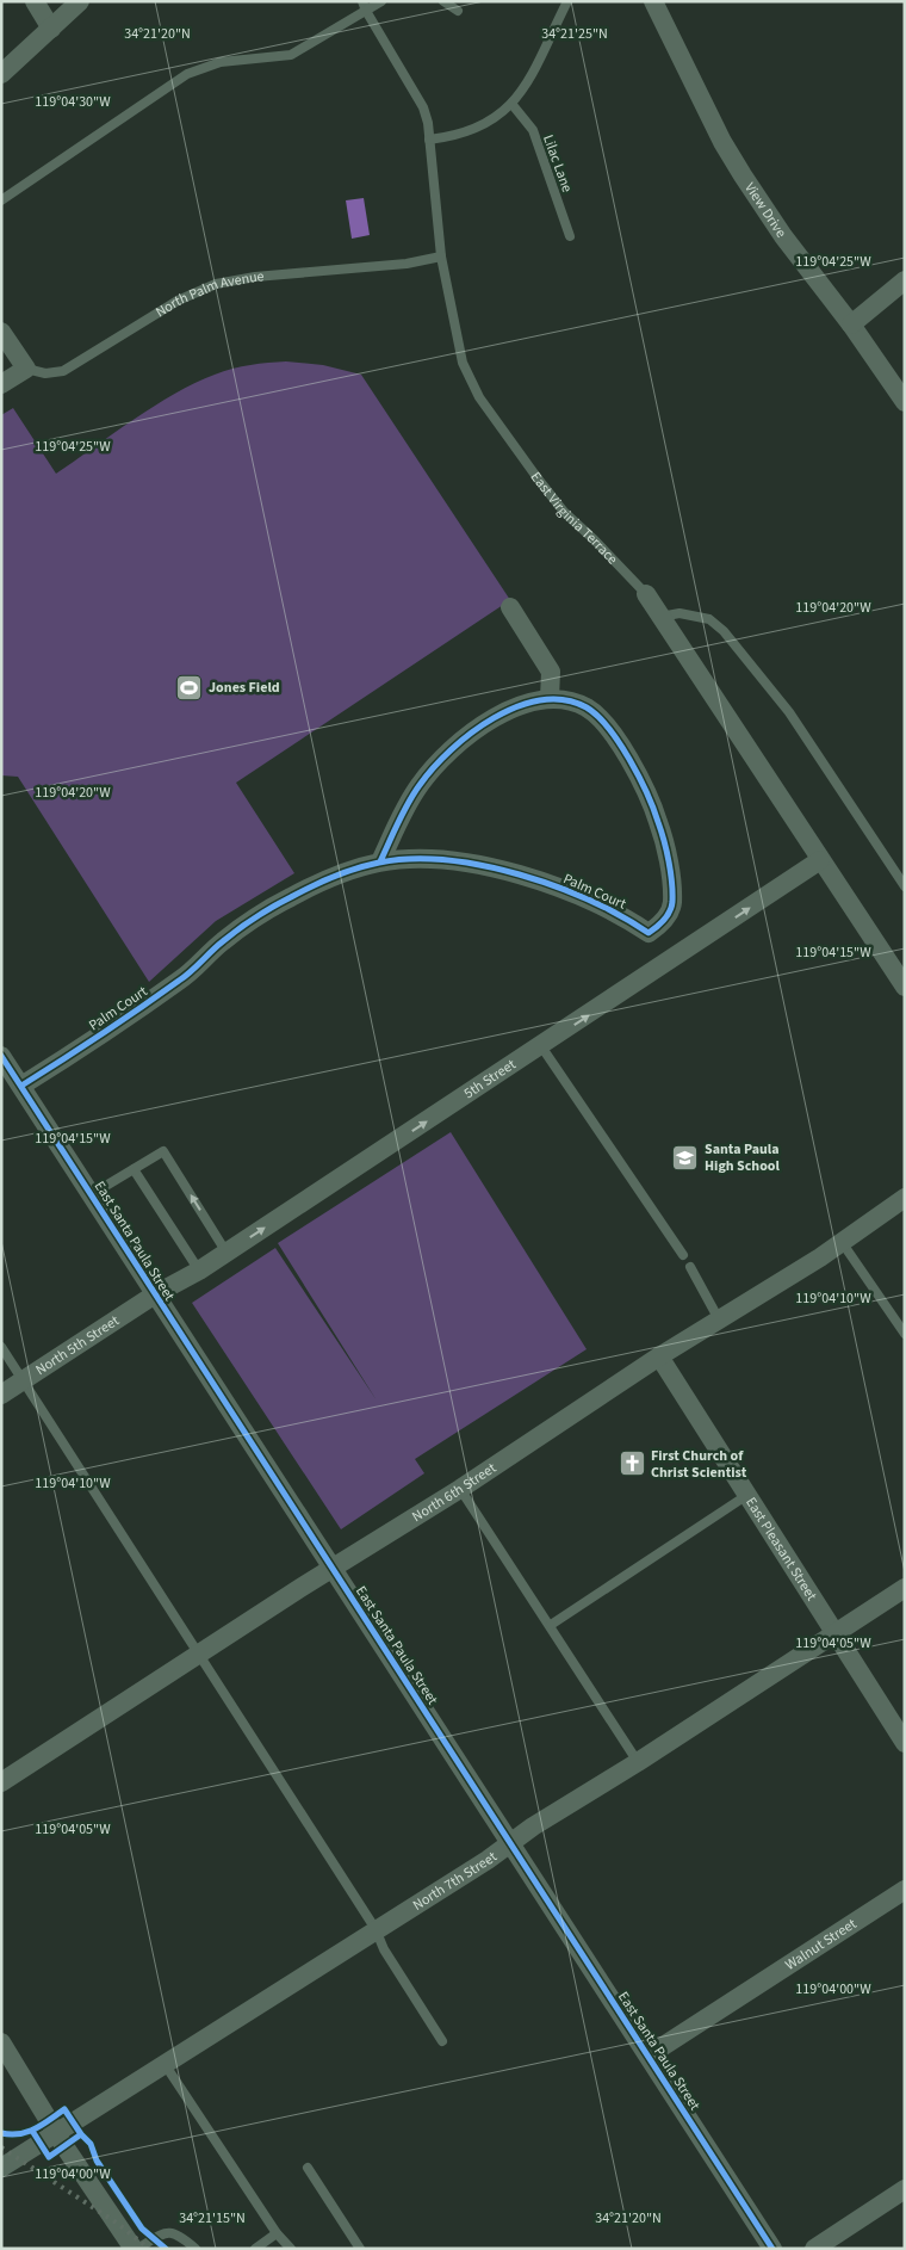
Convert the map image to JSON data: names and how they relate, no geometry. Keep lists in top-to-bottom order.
{
  "streets": {
    "street": [
      "View Drive",
      "East Virginia Terrace",
      "Palm Court",
      "5th Street",
      "East Santa Paula Street",
      "North 5th Street",
      "North 6th Street",
      "East Pleasant Street",
      "North 7th Street",
      "Walnut Street"
    ],
    "lane": ["Lilac Lane", "North Palm Avenue"]
  },
  "crossings": [
    ["North Palm Avenue", "East Virginia Terrace"],
    ["East Virginia Terrace", "5th Street"],
    ["Palm Court", "East Santa Paula Street"],
    ["5th Street", "East Santa Paula Street"],
    ["5th Street", "North 5th Street"],
    ["East Santa Paula Street", "North 5th Street"],
    ["East Santa Paula Street", "North 6th Street"],
    ["East Santa Paula Street", "North 7th Street"],
    ["East Santa Paula Street", "Walnut Street"],
    ["North 6th Street", "East Pleasant Street"],
    ["East Pleasant Street", "North 7th Street"]
  ],
  "one_way": ["5th Street"],
  "places": {
    "sports": ["Jones Field"],
    "school or university": ["Santa Paula High School"],
    "church": ["First Church of Christ Scientist"]
  },
  "coordinates": [
    "34°21'20\"N",
    "34°21'25\"N",
    "119°04'30\"W",
    "119°04'25\"W",
    "119°04'20\"W",
    "119°04'15\"W",
    "119°04'10\"W",
    "119°04'05\"W",
    "119°04'00\"W",
    "34°21'15\"N"
  ]
}
